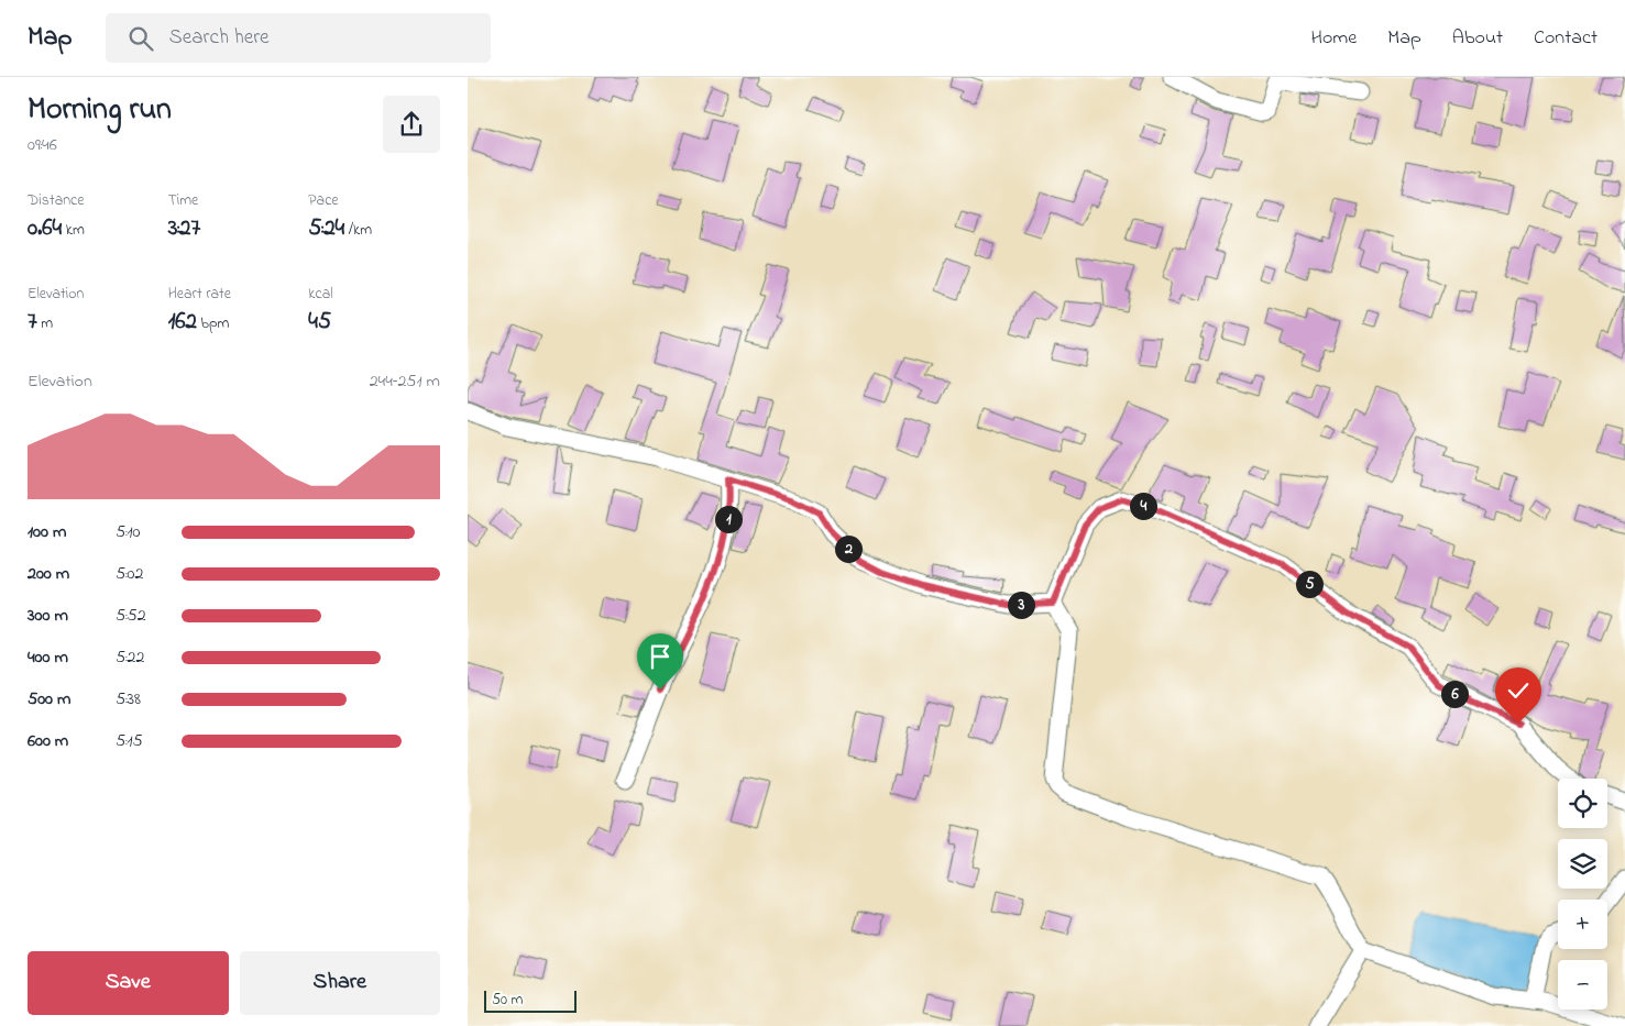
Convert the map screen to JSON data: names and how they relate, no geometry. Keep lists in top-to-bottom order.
{
  "scale_bar": "50 m",
  "page": {
    "header": "Map",
    "search": "Search here",
    "nav": [
      "Home",
      "Map",
      "About",
      "Contact"
    ],
    "heading": ["Morning run", "09:46"],
    "stats": [
      ["Distance", "0.64 km"],
      ["Time", "3:27"],
      ["Pace", "5:24 /km"],
      ["Elevation", "7 m"],
      ["Heart rate", "162 bpm"],
      ["kcal", "45"]
    ],
    "chart": ["Elevation", "244–251 m"],
    "pins": [
      "4",
      "1",
      "2",
      "5",
      "3",
      "6"
    ],
    "list": [
      {
        "name": "100 m",
        "note": "5:10"
      },
      {
        "name": "200 m",
        "note": "5:02"
      },
      {
        "name": "300 m",
        "note": "5:52"
      },
      {
        "name": "400 m",
        "note": "5:22"
      },
      {
        "name": "500 m",
        "note": "5:38"
      },
      {
        "name": "600 m",
        "note": "5:15"
      }
    ],
    "map_buttons": ["+", "−"],
    "buttons": ["Save", "Share"],
    "scale": "50 m"
  }
}
